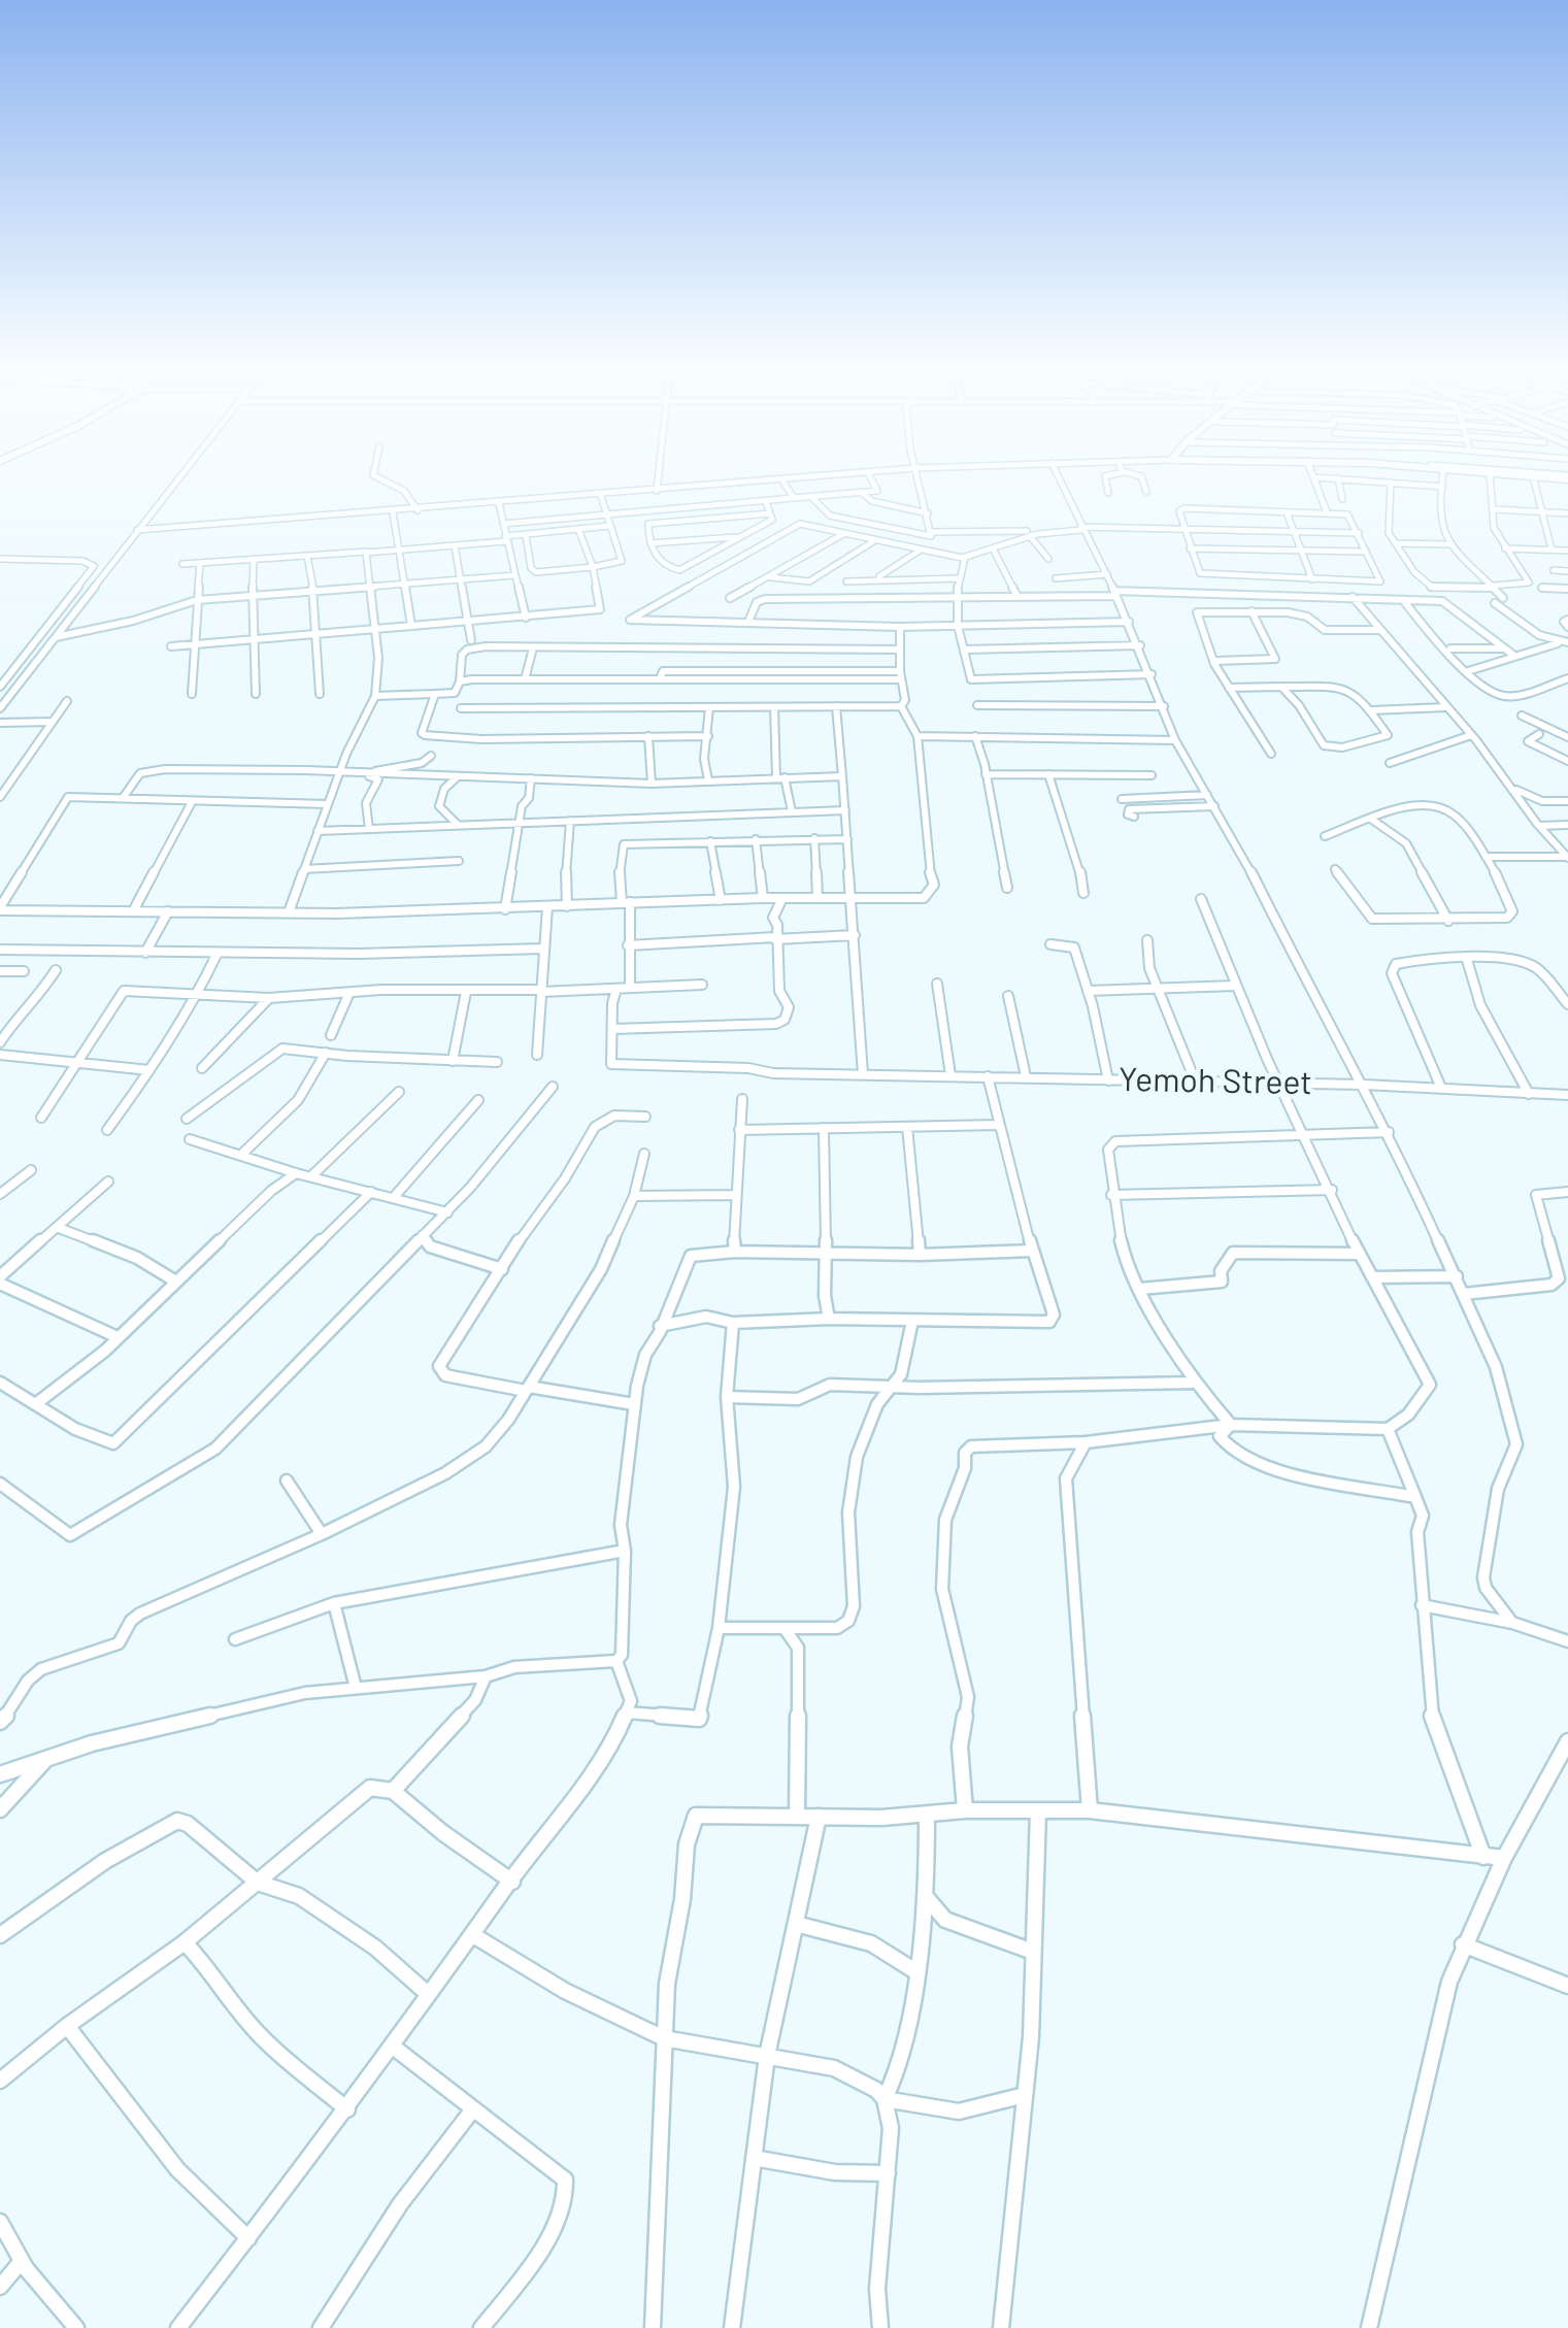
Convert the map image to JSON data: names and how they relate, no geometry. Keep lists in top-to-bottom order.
{
  "streets": {
    "street": ["Yemoh Street"]
  }
}
